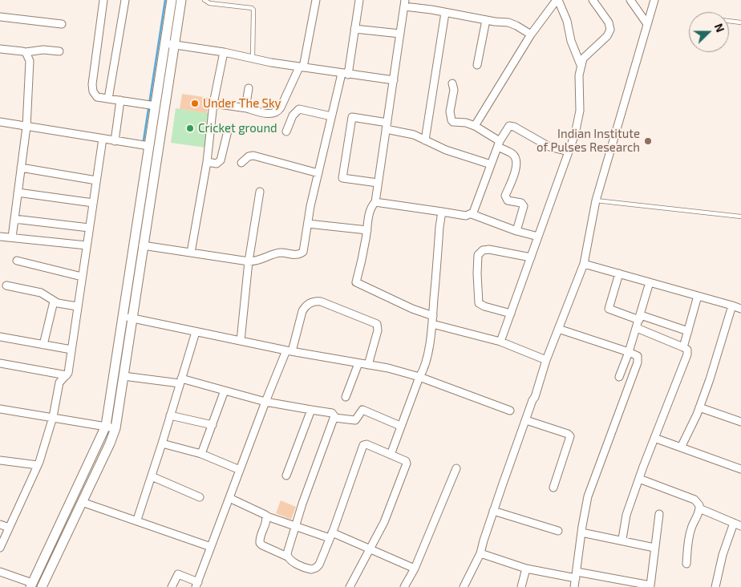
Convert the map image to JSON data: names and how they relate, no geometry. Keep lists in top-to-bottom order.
{
  "places": ["Under The Sky", "Cricket ground", "Indian Institute of Pulses Research"],
  "north": "right"
}
